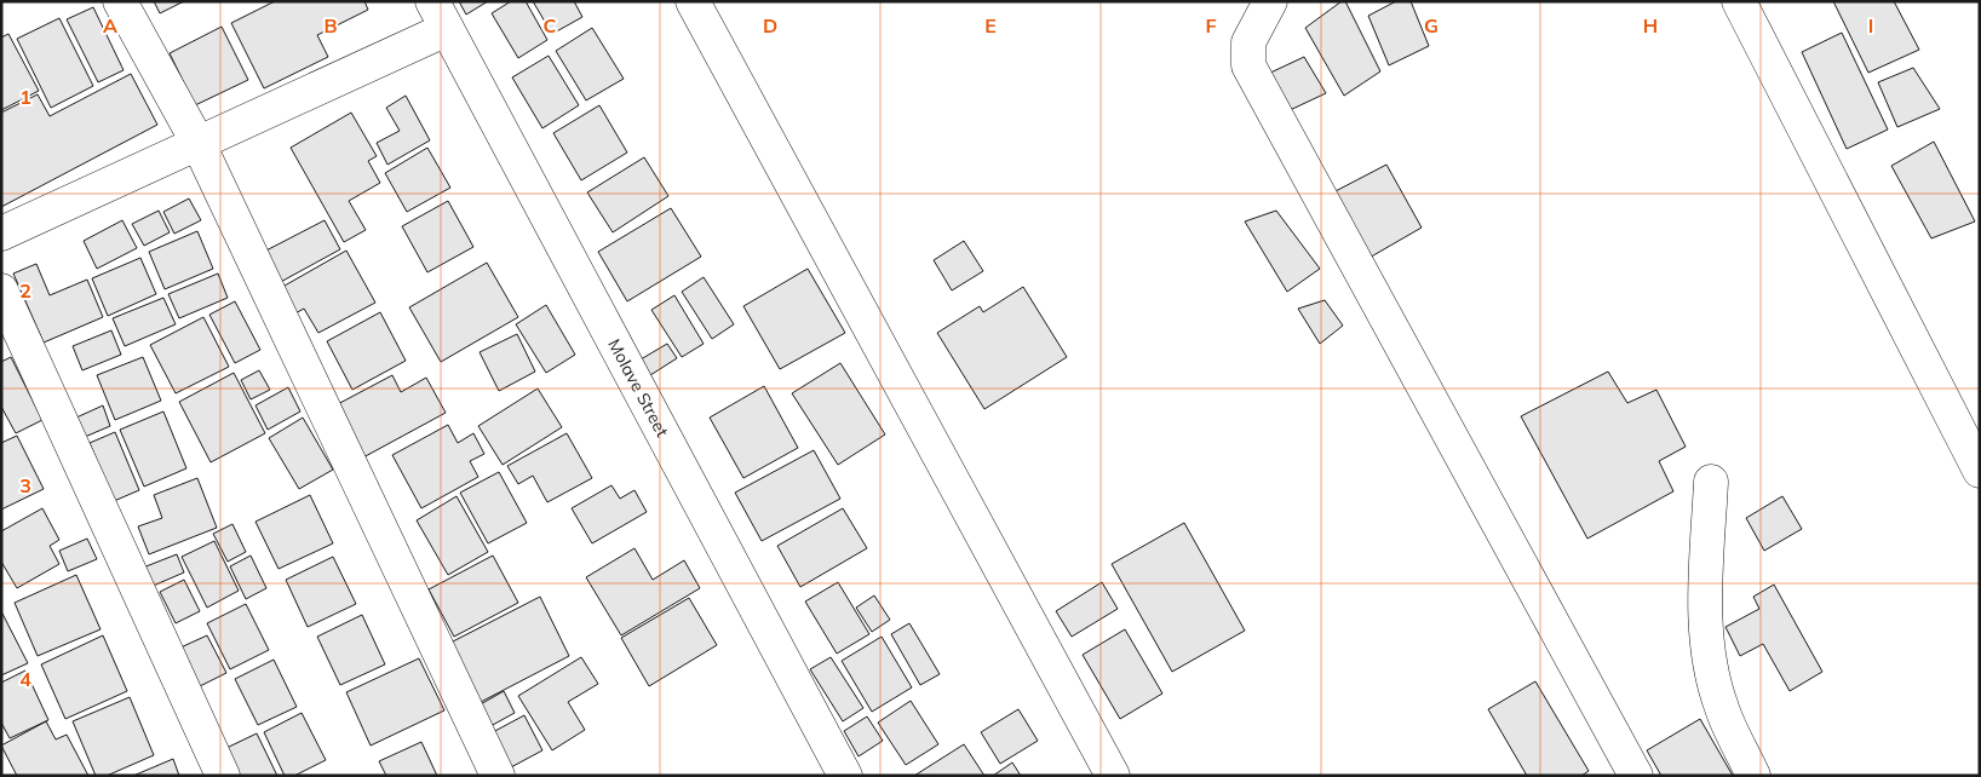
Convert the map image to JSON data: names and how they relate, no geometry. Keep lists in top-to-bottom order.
{
  "streets": {
    "street": ["Molave Street"]
  },
  "grid": {
    "columns": [
      "A",
      "B",
      "C",
      "D",
      "E",
      "F",
      "G",
      "H",
      "I"
    ],
    "rows": [
      "1",
      "2",
      "3",
      "4"
    ]
  }
}
